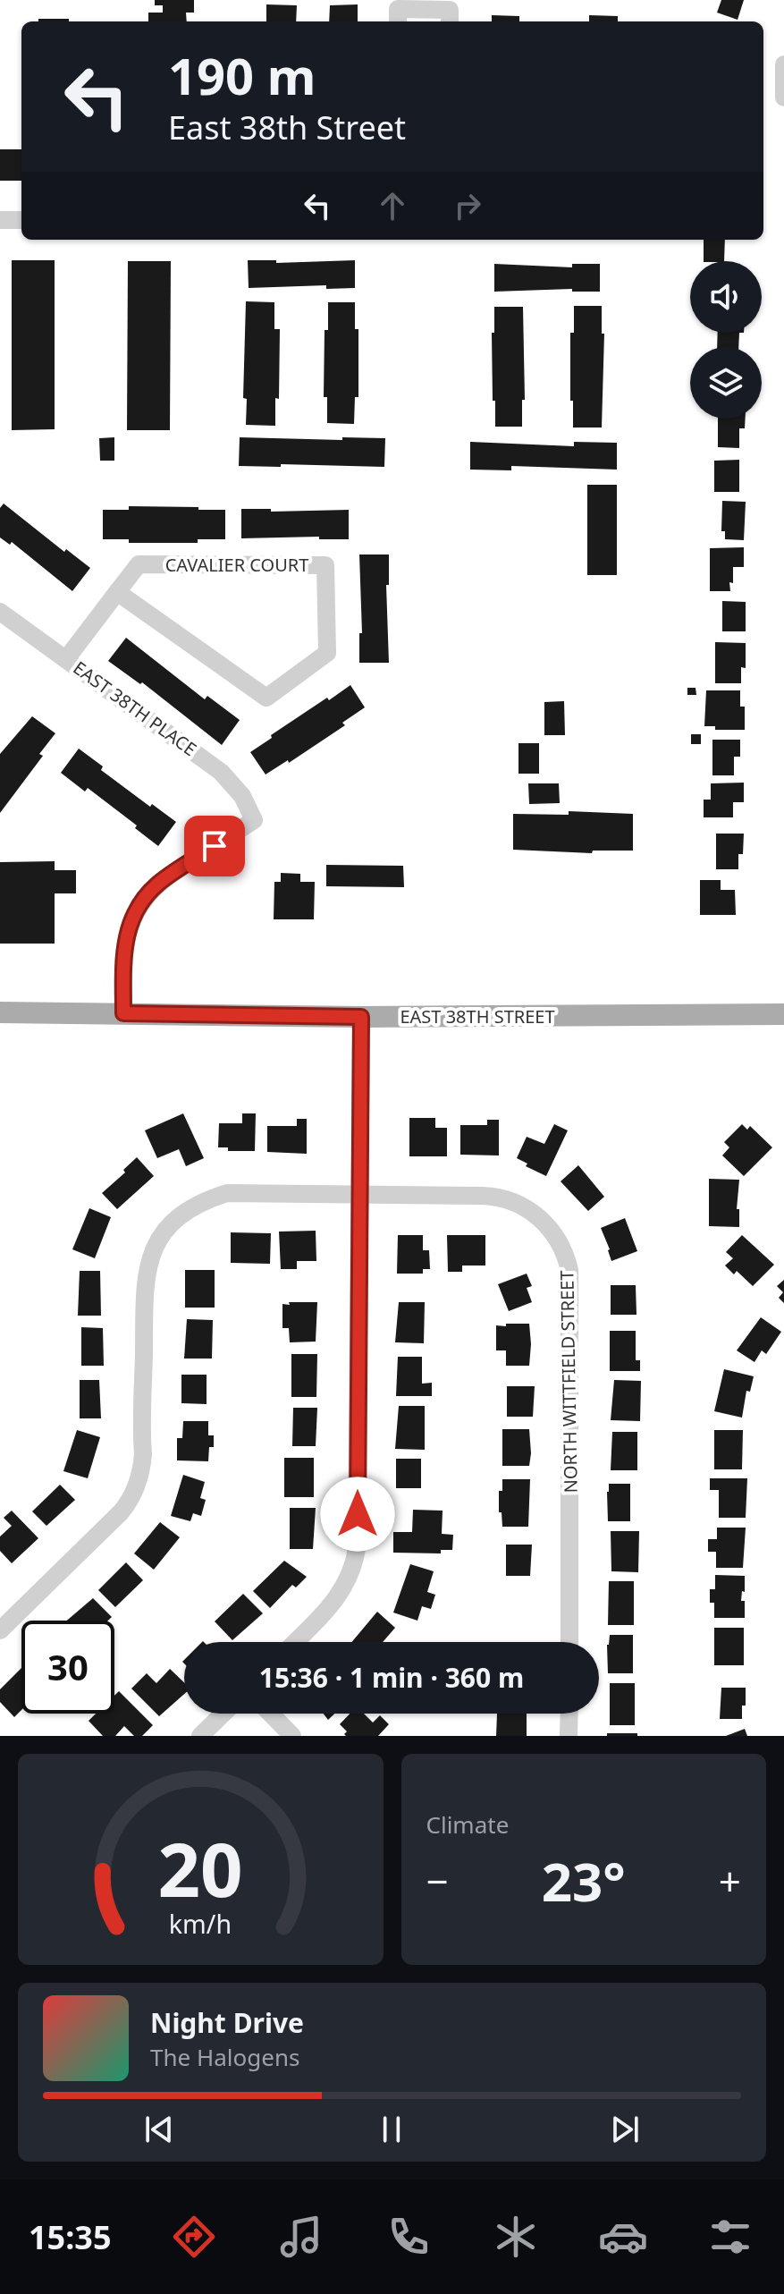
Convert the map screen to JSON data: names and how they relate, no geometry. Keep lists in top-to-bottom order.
{
  "streets": {
    "main road": ["EAST 38TH STREET"],
    "street": ["CAVALIER COURT", "EAST 38TH PLACE", "NORTH WITTFIELD STREET"]
  },
  "crossings": [
    ["CAVALIER COURT", "EAST 38TH PLACE"],
    ["EAST 38TH PLACE", "EAST 38TH STREET"]
  ],
  "page": {
    "turn": ["190 m", "East 38th Street"],
    "limit": "30",
    "trip": "15:36 · 1 min · 360 m",
    "tile": "Climate",
    "heat": ["−", "23°", "+"],
    "song": ["Night Drive", "The Halogens"],
    "tabs": "15:35",
    "gauge": ["20", "km/h"]
  }
}
